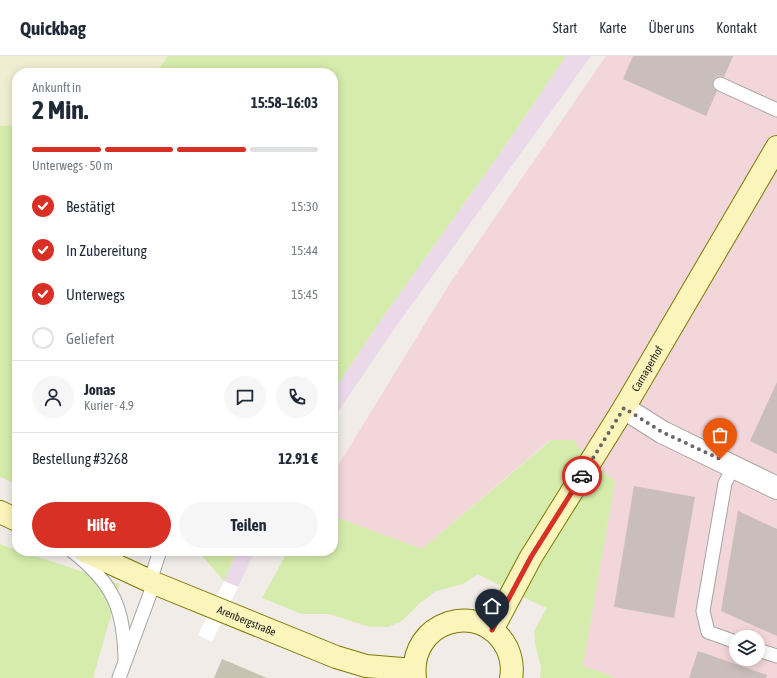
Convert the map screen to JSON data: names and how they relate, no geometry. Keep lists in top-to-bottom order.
{
  "streets": {
    "street": ["Carnaperhof", "Arenbergstraße"]
  },
  "page": {
    "header": "Quickbag",
    "nav": [
      "Start",
      "Karte",
      "Über uns",
      "Kontakt"
    ],
    "heading": ["2 Min.", "Ankunft in", "15:58–16:03"],
    "panel": [
      "Jonas",
      "Kurier · 4.9",
      "Bestellung #3268",
      "12.91 €"
    ],
    "bar": "Unterwegs · 50 m",
    "list": [
      ["Bestätigt", "15:30"],
      ["In Zubereitung", "15:44"],
      ["Unterwegs", "15:45"],
      "Geliefert"
    ],
    "buttons": ["Hilfe", "Teilen"]
  }
}
